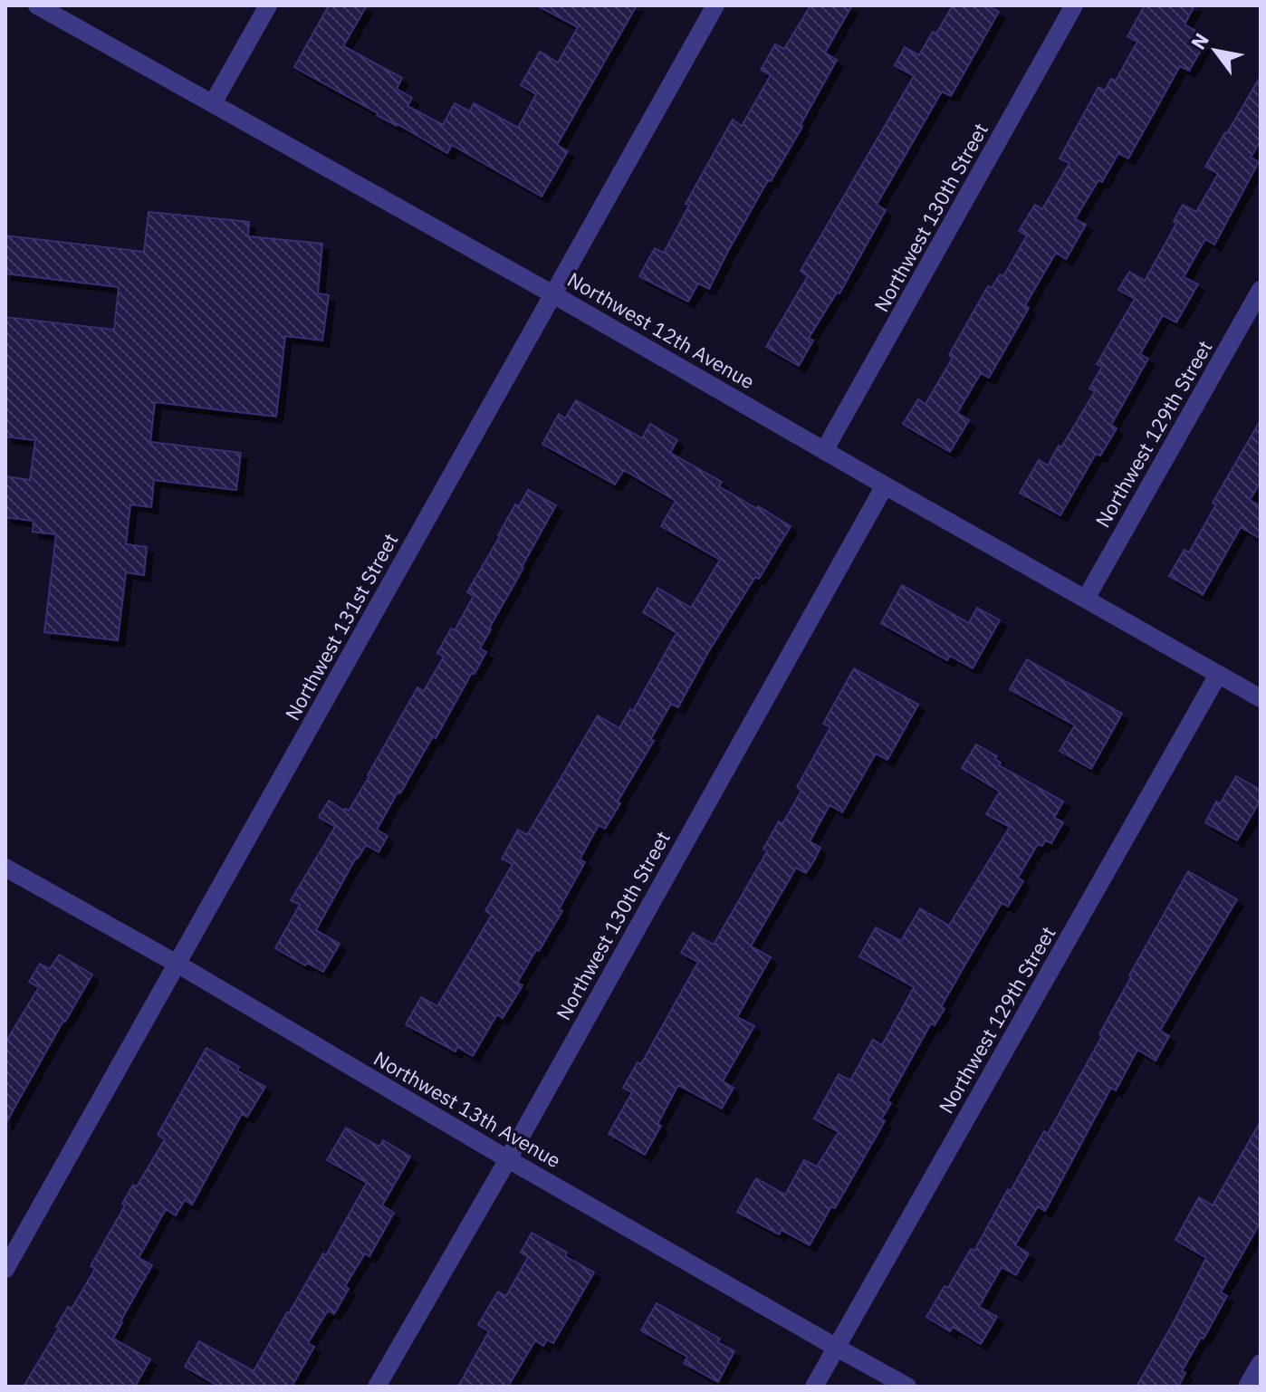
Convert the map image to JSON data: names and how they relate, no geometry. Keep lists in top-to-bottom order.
{
  "streets": {
    "street": [
      "Northwest 130th Street",
      "Northwest 12th Avenue",
      "Northwest 129th Street",
      "Northwest 131st Street",
      "Northwest 13th Avenue"
    ]
  },
  "crossings": [
    ["Northwest 130th Street", "Northwest 12th Avenue"],
    ["Northwest 130th Street", "Northwest 13th Avenue"],
    ["Northwest 12th Avenue", "Northwest 129th Street"],
    ["Northwest 12th Avenue", "Northwest 131st Street"],
    ["Northwest 129th Street", "Northwest 13th Avenue"],
    ["Northwest 131st Street", "Northwest 13th Avenue"]
  ],
  "north": "top left"
}
